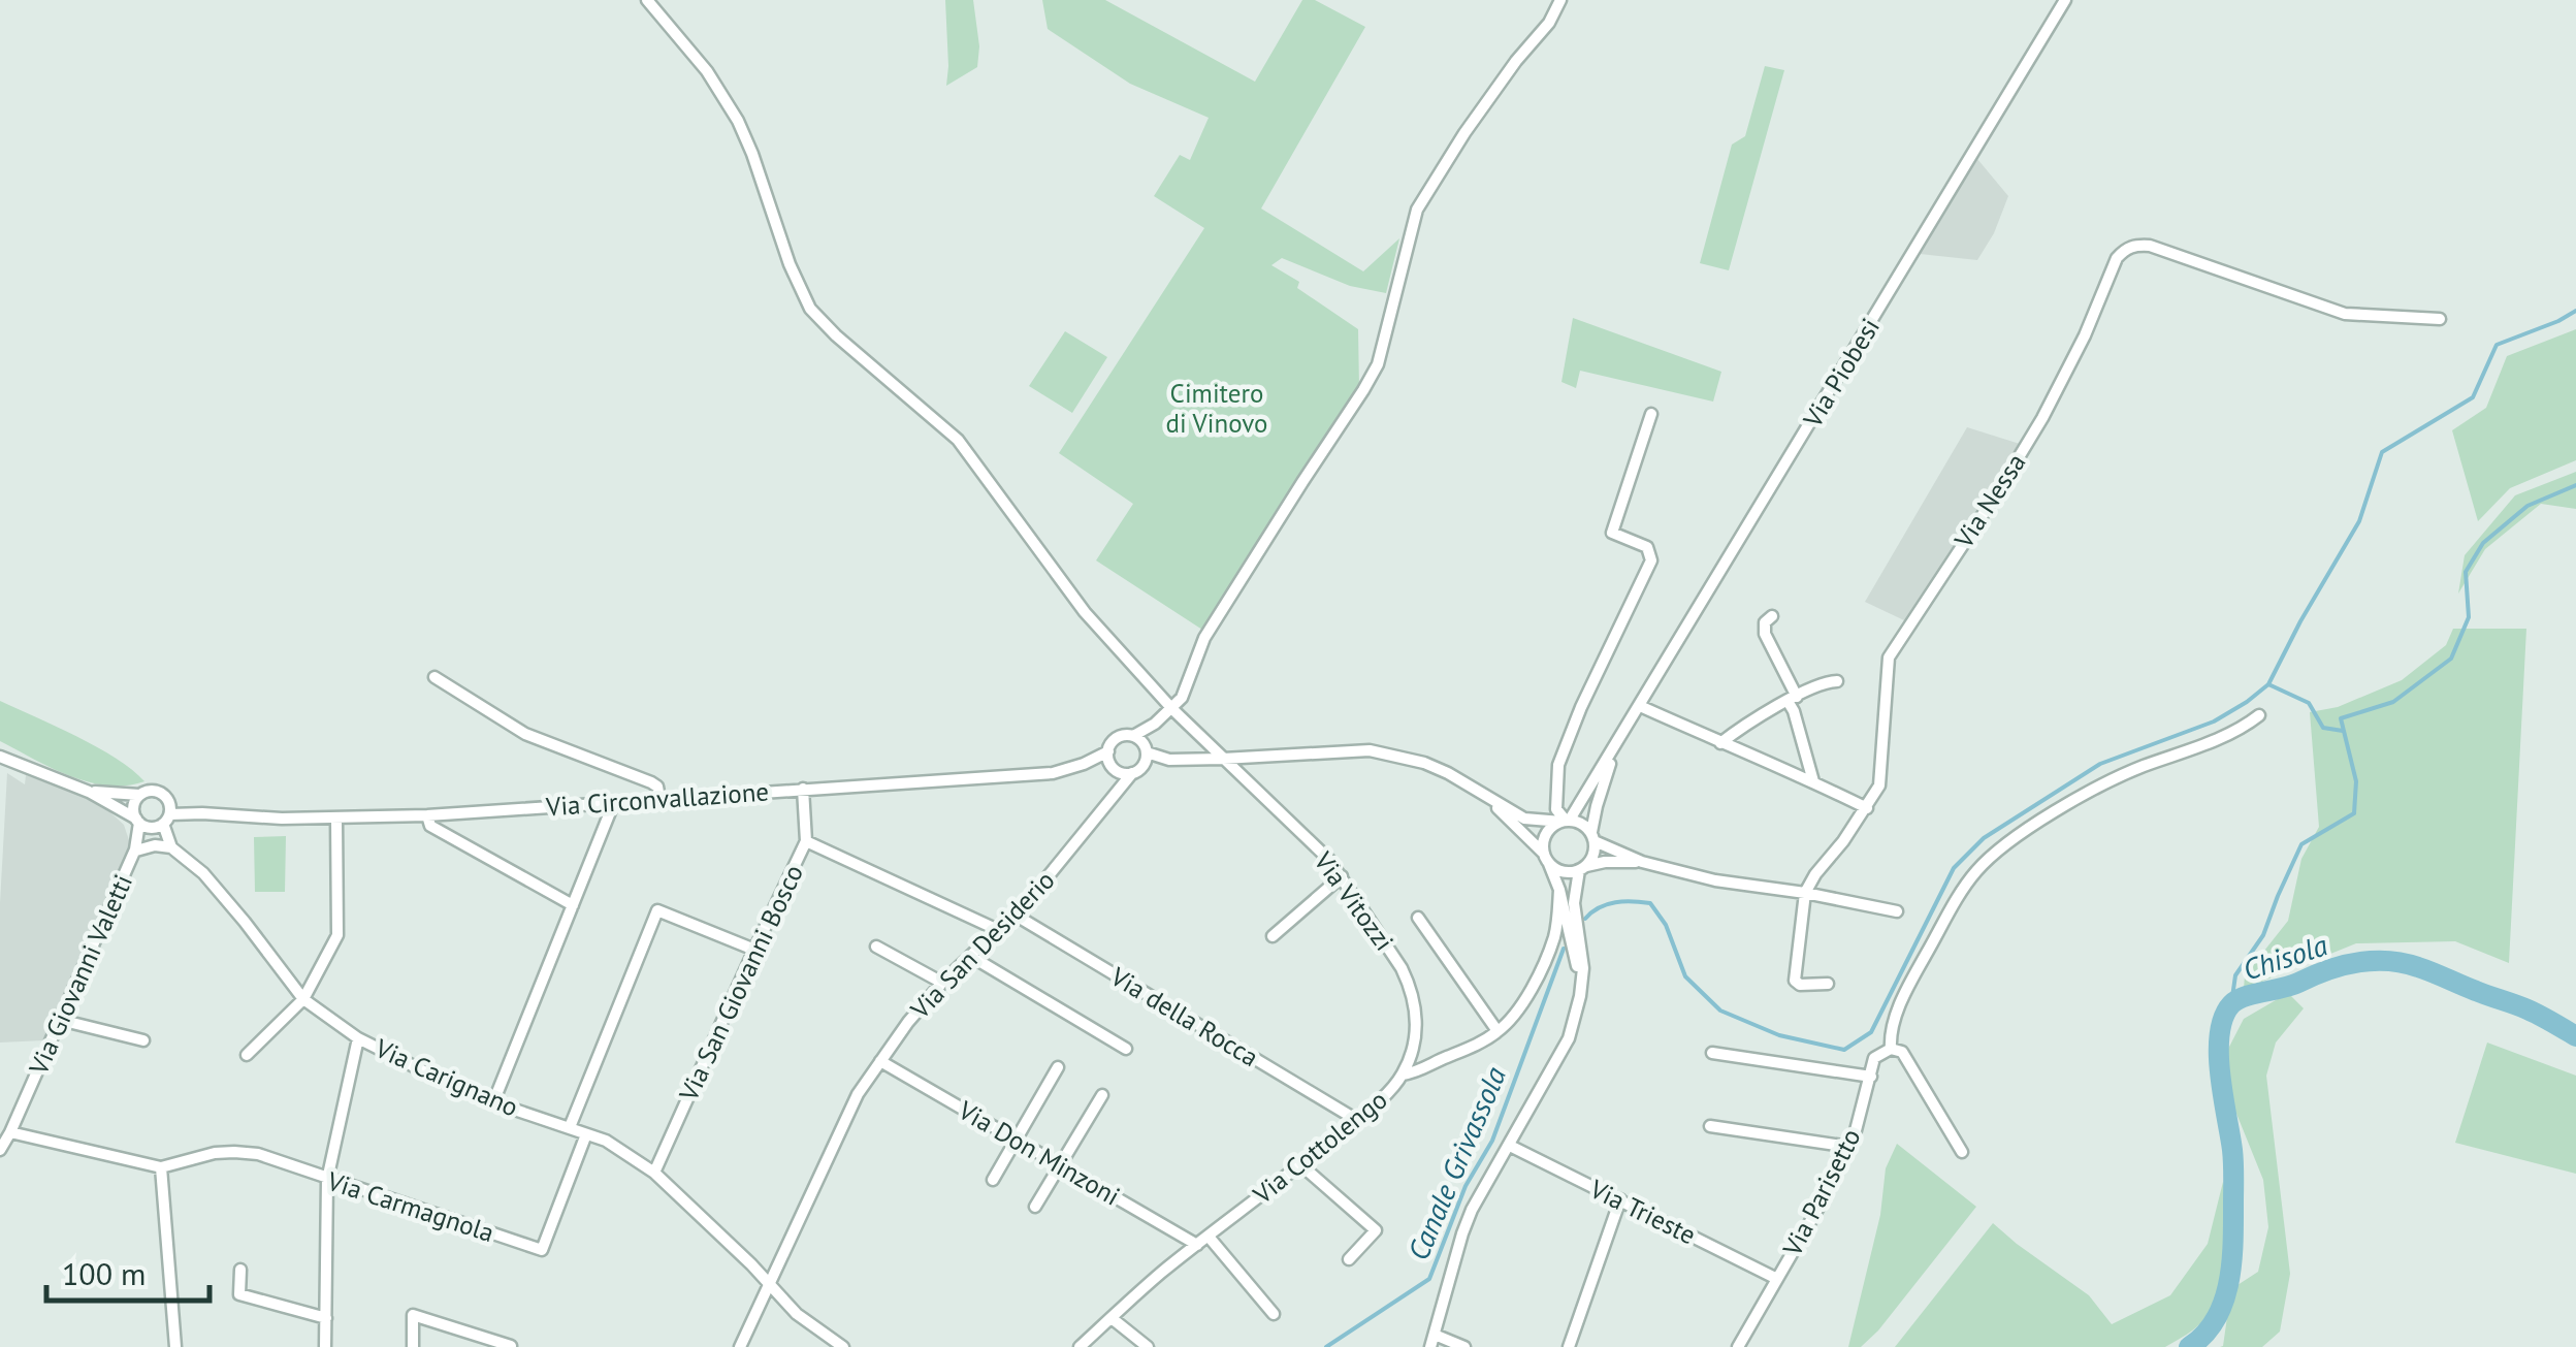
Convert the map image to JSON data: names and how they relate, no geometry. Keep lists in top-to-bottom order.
{
  "streets": {
    "street": [
      "Via Piobesi",
      "Via Nessa",
      "Via Circonvallazione",
      "Via Vitozzi",
      "Via San Desiderio",
      "Via Giovanni Valetti",
      "Via San Giovanni Bosco",
      "Via della Rocca",
      "Via Carignano",
      "Via Cottolengo",
      "Via Don Minzoni",
      "Via Parisetto",
      "Via Carmagnola",
      "Via Trieste"
    ]
  },
  "crossings": [
    ["Via Circonvallazione", "Via Giovanni Valetti"],
    ["Via Circonvallazione", "Via San Giovanni Bosco"],
    ["Via Circonvallazione", "Via Carignano"],
    ["Via Vitozzi", "Via Cottolengo"],
    ["Via San Desiderio", "Via della Rocca"],
    ["Via San Desiderio", "Via Carignano"],
    ["Via San Desiderio", "Via Don Minzoni"],
    ["Via Giovanni Valetti", "Via Carignano"],
    ["Via San Giovanni Bosco", "Via Carignano"],
    ["Via della Rocca", "Via Cottolengo"],
    ["Via Carignano", "Via Carmagnola"],
    ["Via Cottolengo", "Via Don Minzoni"],
    ["Via Parisetto", "Via Trieste"]
  ],
  "water": ["Chisola", "Canale Grivassola"],
  "parks": ["Cimitero di Vinovo"],
  "scale_bar": "100 m"
}
